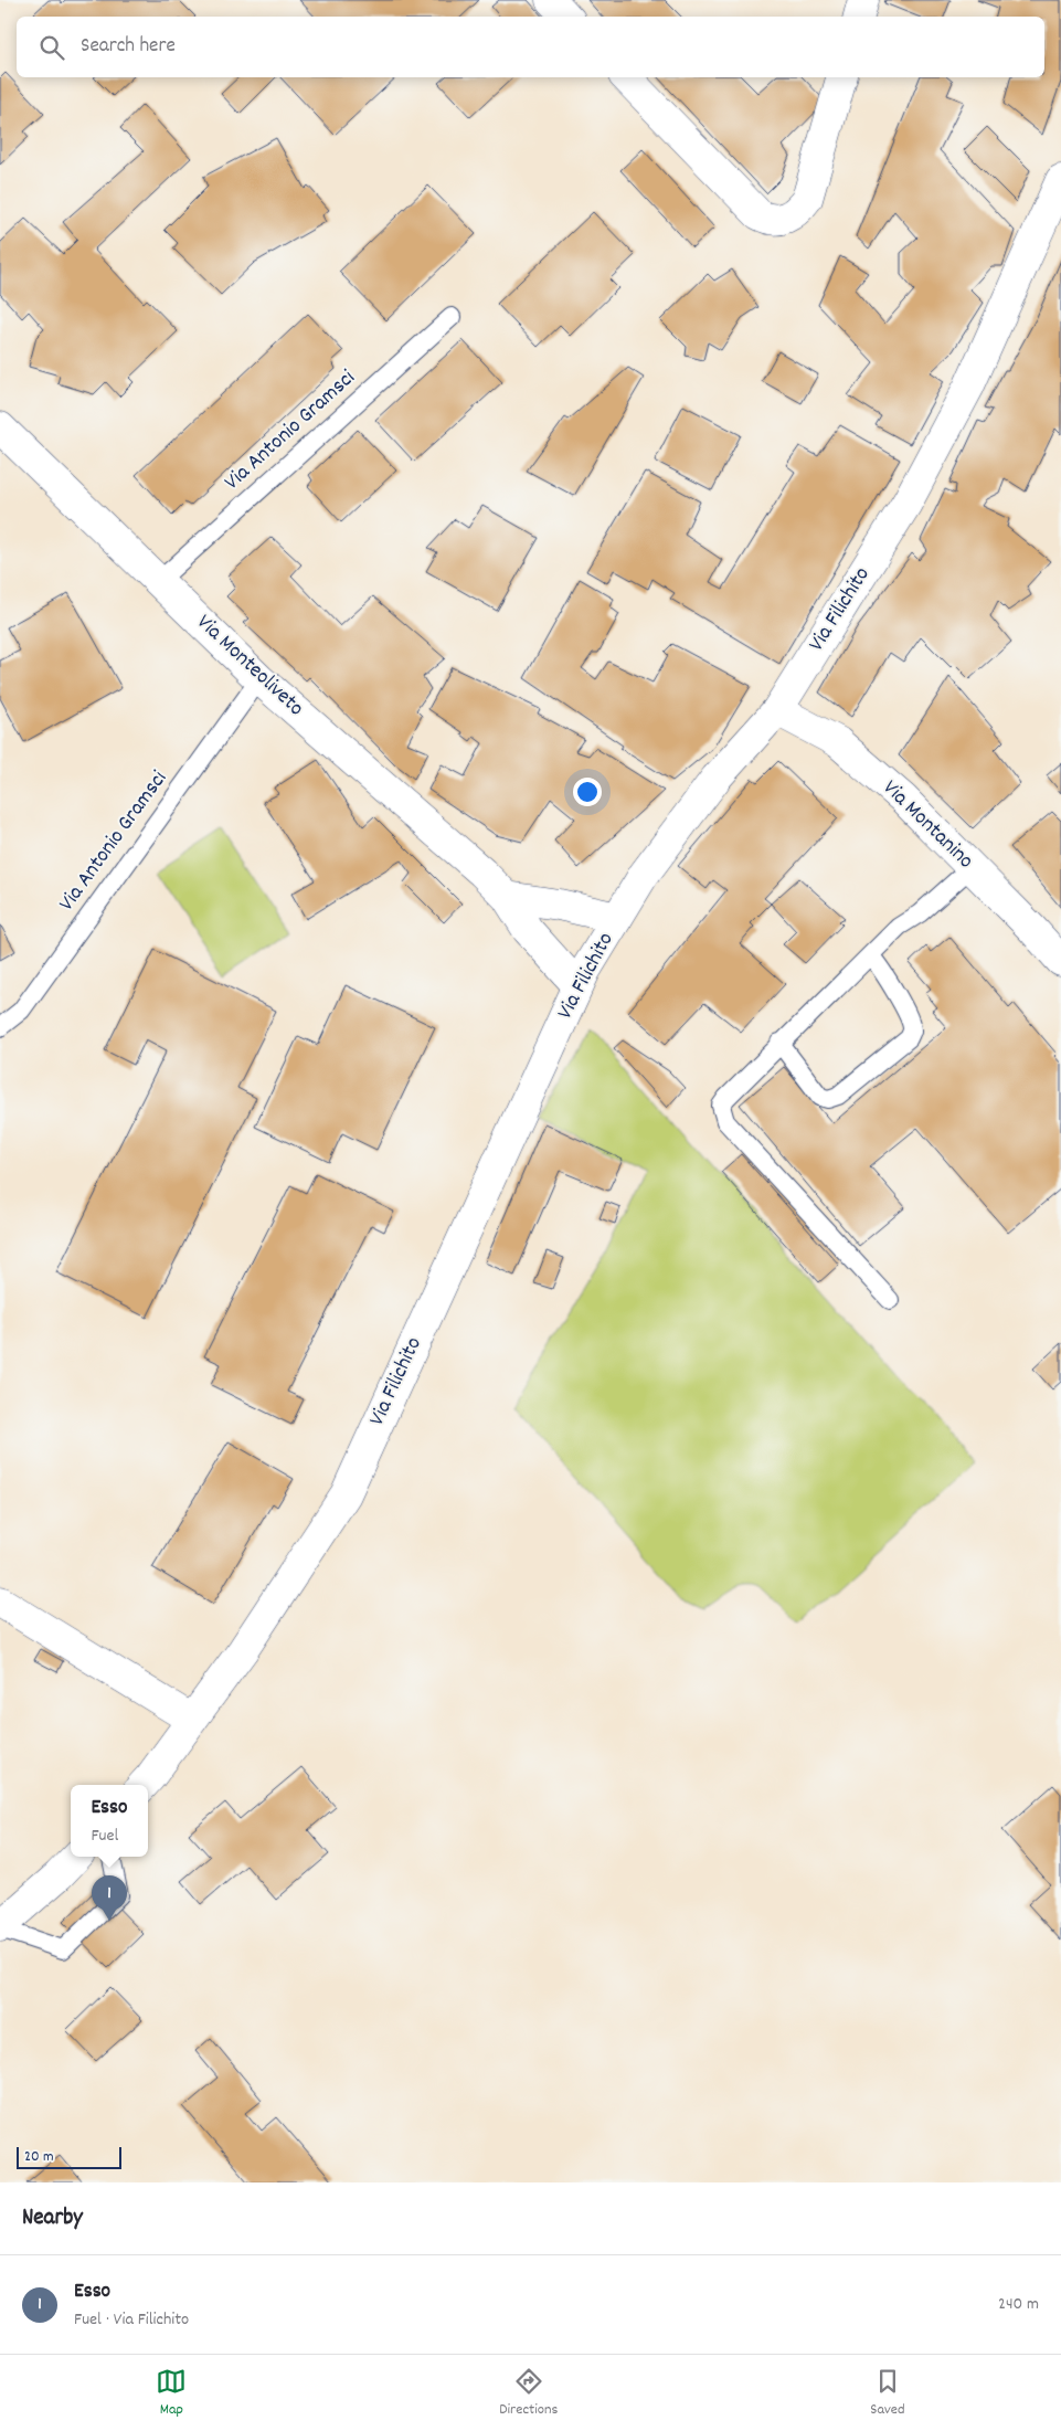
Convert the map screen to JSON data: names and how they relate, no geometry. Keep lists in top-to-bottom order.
{
  "streets": {
    "street": ["Via Filichito", "Via Monteoliveto", "Via Montanino"],
    "lane": ["Via Antonio Gramsci"]
  },
  "crossings": [
    ["Via Antonio Gramsci", "Via Monteoliveto"],
    ["Via Filichito", "Via Monteoliveto"],
    ["Via Filichito", "Via Montanino"]
  ],
  "scale_bar": "20 m",
  "page": {
    "search": "Search here",
    "popup": ["Esso", "Fuel"],
    "pins": "1",
    "scale": "20 m",
    "heading": "Nearby",
    "list": [
      {
        "mark": "1",
        "name": "Esso",
        "note": "Fuel · Via Filichito",
        "value": "240 m"
      }
    ],
    "nav": ["Map", "Directions", "Saved"]
  }
}
